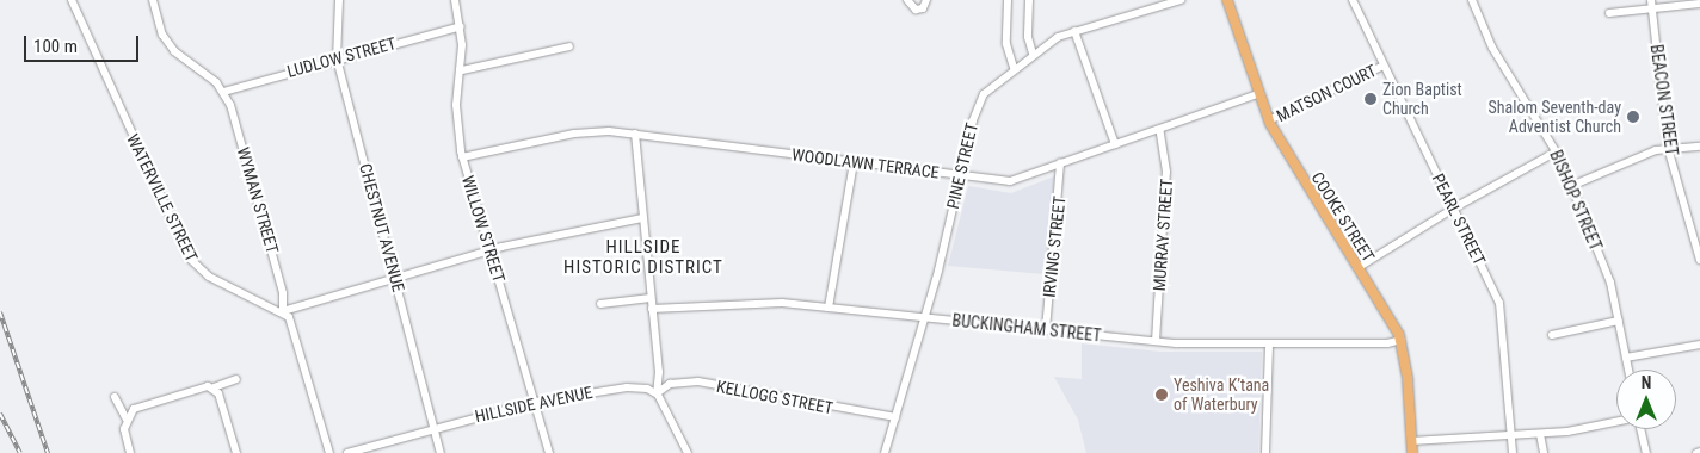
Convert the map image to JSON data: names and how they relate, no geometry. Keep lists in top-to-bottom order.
{
  "streets": {
    "main road": ["COOKE STREET"],
    "street": [
      "LUDLOW STREET",
      "MATSON COURT",
      "BEACON STREET",
      "WOODLAWN TERRACE",
      "PINE STREET",
      "WATERVILLE STREET",
      "WYMAN STREET",
      "BISHOP STREET",
      "PEARL STREET",
      "CHESTNUT AVENUE",
      "WILLOW STREET",
      "MURRAY STREET",
      "IRVING STREET",
      "BUCKINGHAM STREET",
      "KELLOGG STREET",
      "HILLSIDE AVENUE"
    ]
  },
  "crossings": [
    ["LUDLOW STREET", "WYMAN STREET"],
    ["LUDLOW STREET", "CHESTNUT AVENUE"],
    ["LUDLOW STREET", "WILLOW STREET"],
    ["MATSON COURT", "COOKE STREET"],
    ["MATSON COURT", "PEARL STREET"],
    ["WOODLAWN TERRACE", "PINE STREET"],
    ["WOODLAWN TERRACE", "COOKE STREET"],
    ["WOODLAWN TERRACE", "WILLOW STREET"],
    ["WOODLAWN TERRACE", "MURRAY STREET"],
    ["WOODLAWN TERRACE", "IRVING STREET"],
    ["PINE STREET", "BUCKINGHAM STREET"],
    ["PINE STREET", "KELLOGG STREET"],
    ["WATERVILLE STREET", "WYMAN STREET"],
    ["COOKE STREET", "BUCKINGHAM STREET"],
    ["CHESTNUT AVENUE", "HILLSIDE AVENUE"],
    ["WILLOW STREET", "HILLSIDE AVENUE"],
    ["MURRAY STREET", "BUCKINGHAM STREET"],
    ["IRVING STREET", "BUCKINGHAM STREET"],
    ["KELLOGG STREET", "HILLSIDE AVENUE"]
  ],
  "districts": ["HILLSIDE HISTORIC DISTRICT"],
  "places": ["Zion Baptist Church", "Shalom Seventh-day Adventist Church", "Yeshiva K’tana of Waterbury"],
  "scale_bar": "100 m",
  "north": "top"
}
